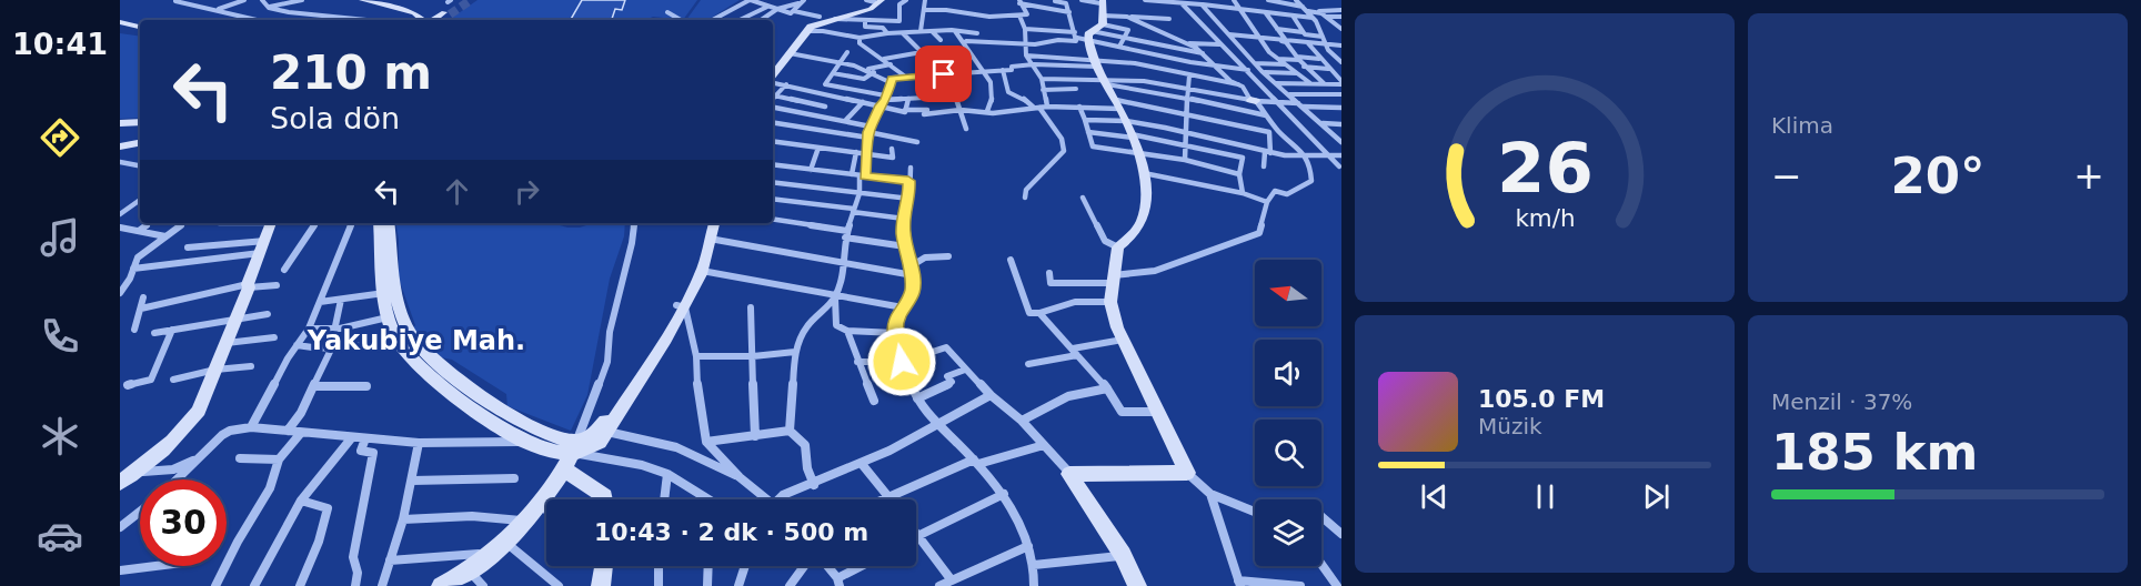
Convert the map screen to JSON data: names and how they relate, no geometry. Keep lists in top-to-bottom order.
{
  "districts": ["Yakubiye Mah."],
  "north": "left",
  "page": {
    "tabs": "10:41",
    "tile": [
      "Klima",
      ["Menzil · 37%", "185 km"]
    ],
    "turn": ["210 m", "Sola dön"],
    "heat": ["−", "20°", "+"],
    "song": ["105.0 FM", "Müzik"],
    "limit": "30",
    "trip": "10:43 · 2 dk · 500 m",
    "gauge": ["26", "km/h"]
  }
}
